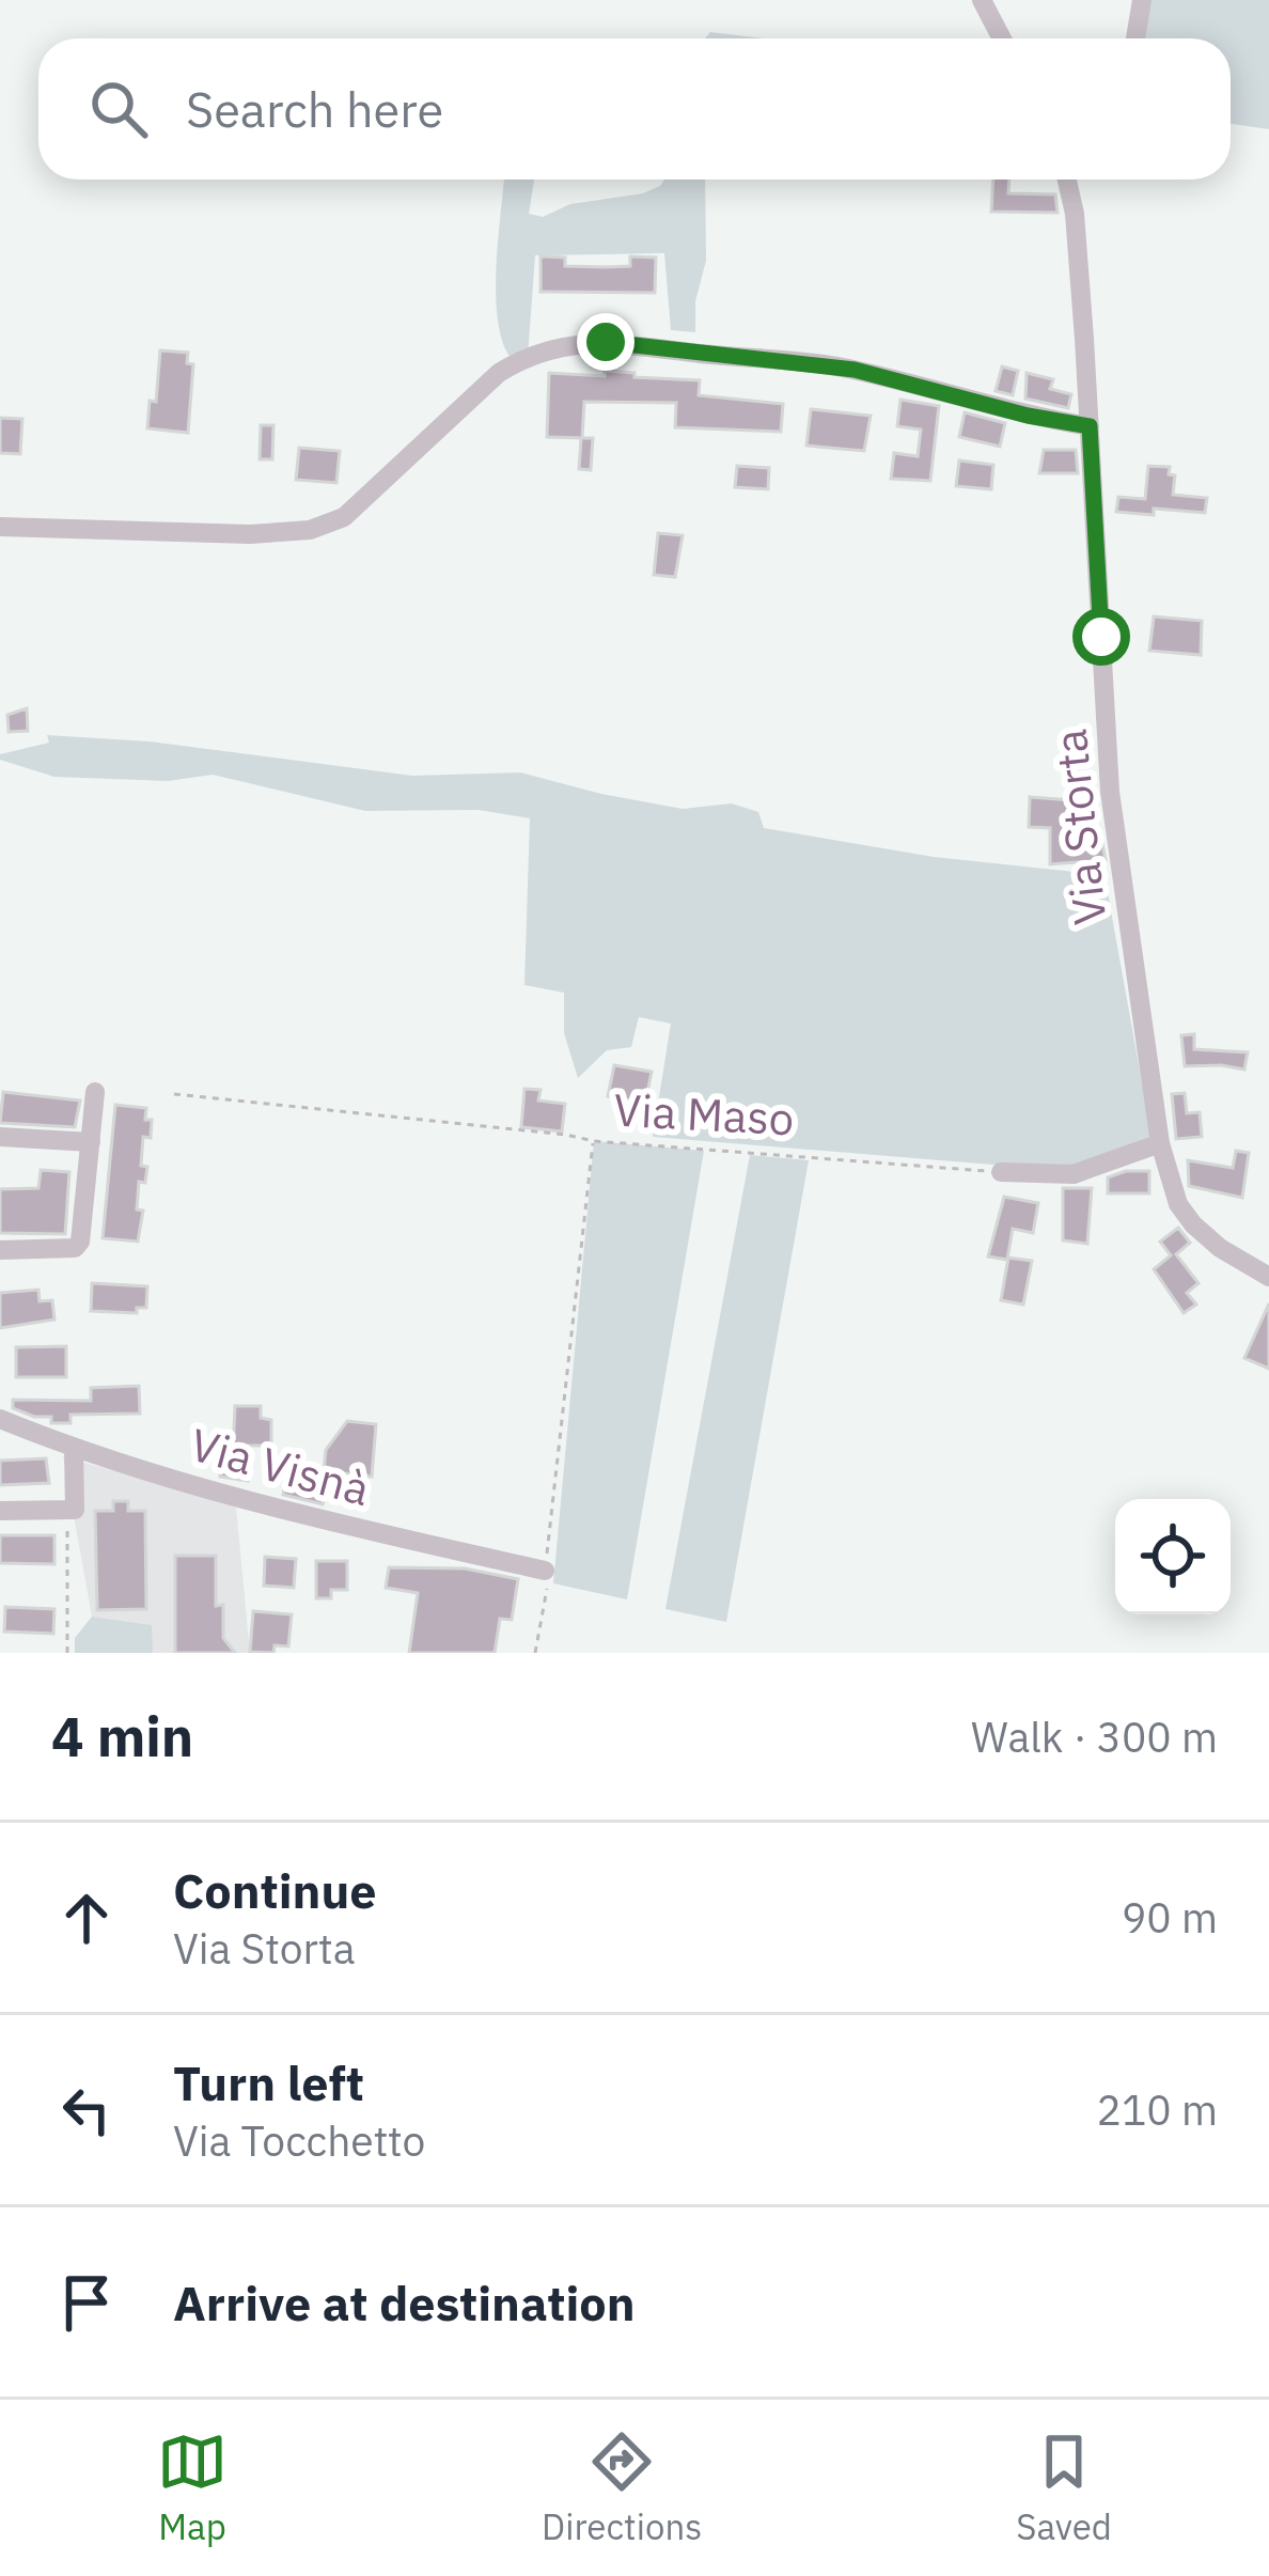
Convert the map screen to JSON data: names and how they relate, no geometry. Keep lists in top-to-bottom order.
{
  "streets": {
    "street": ["Via Storta", "Via Visnà"],
    "path": ["Via Maso"]
  },
  "crossings": [
    ["Via Maso", "Via Visnà"]
  ],
  "page": {
    "search": "Search here",
    "heading": ["4 min", "Walk · 300 m"],
    "list": [
      ["Continue", "Via Storta", "90 m"],
      ["Turn left", "Via Tocchetto", "210 m"],
      "Arrive at destination"
    ],
    "nav": ["Map", "Directions", "Saved"]
  }
}
